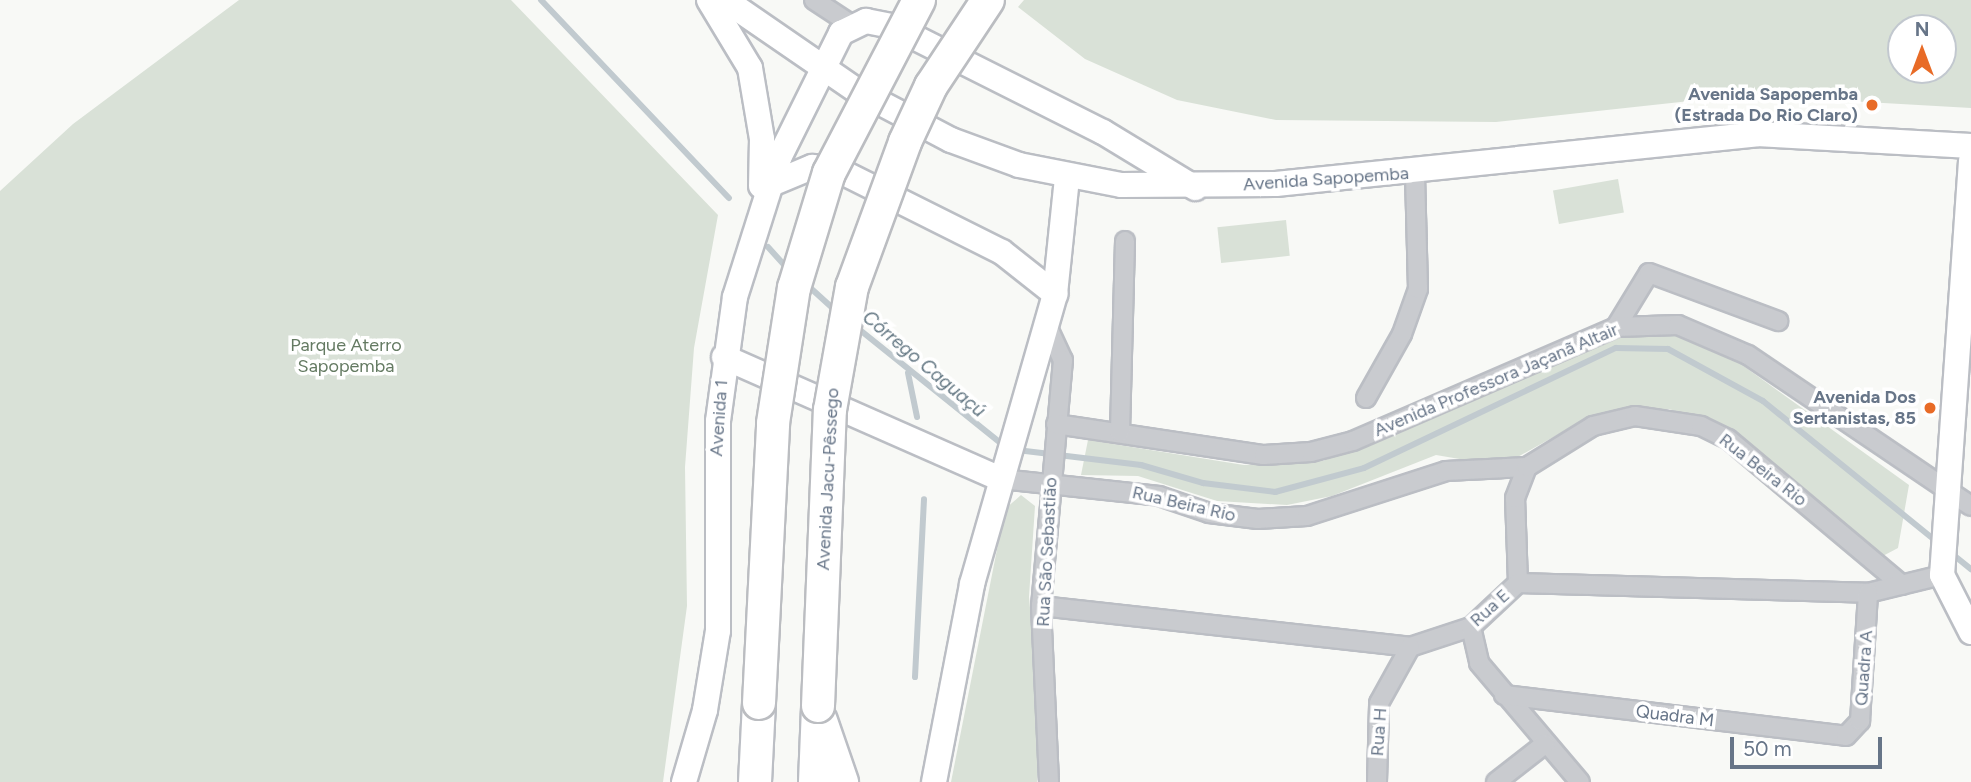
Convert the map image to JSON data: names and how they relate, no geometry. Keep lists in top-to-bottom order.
{
  "streets": {
    "highway": ["Avenida Jacu-Pêssego"],
    "main road": ["Avenida Sapopemba", "Avenida 1"],
    "street": [
      "Avenida Professora Jaçanã Altair",
      "Rua Beira Rio",
      "Rua São Sebastião",
      "Rua E",
      "Quadra A",
      "Quadra M",
      "Rua H"
    ]
  },
  "crossings": [
    ["Avenida Sapopemba", "Avenida 1"],
    ["Avenida Professora Jaçanã Altair", "Rua São Sebastião"],
    ["Rua Beira Rio", "Rua São Sebastião"],
    ["Rua Beira Rio", "Rua E"],
    ["Rua São Sebastião", "Rua E"],
    ["Rua E", "Quadra A"],
    ["Rua E", "Rua H"],
    ["Quadra A", "Quadra M"]
  ],
  "water": ["Córrego Caguaçú"],
  "parks": ["Parque Aterro Sapopemba"],
  "places": ["Avenida Sapopemba (Estrada Do Rio Claro)", "Avenida Dos Sertanistas, 85"],
  "scale_bar": "50 m",
  "north": "top"
}
